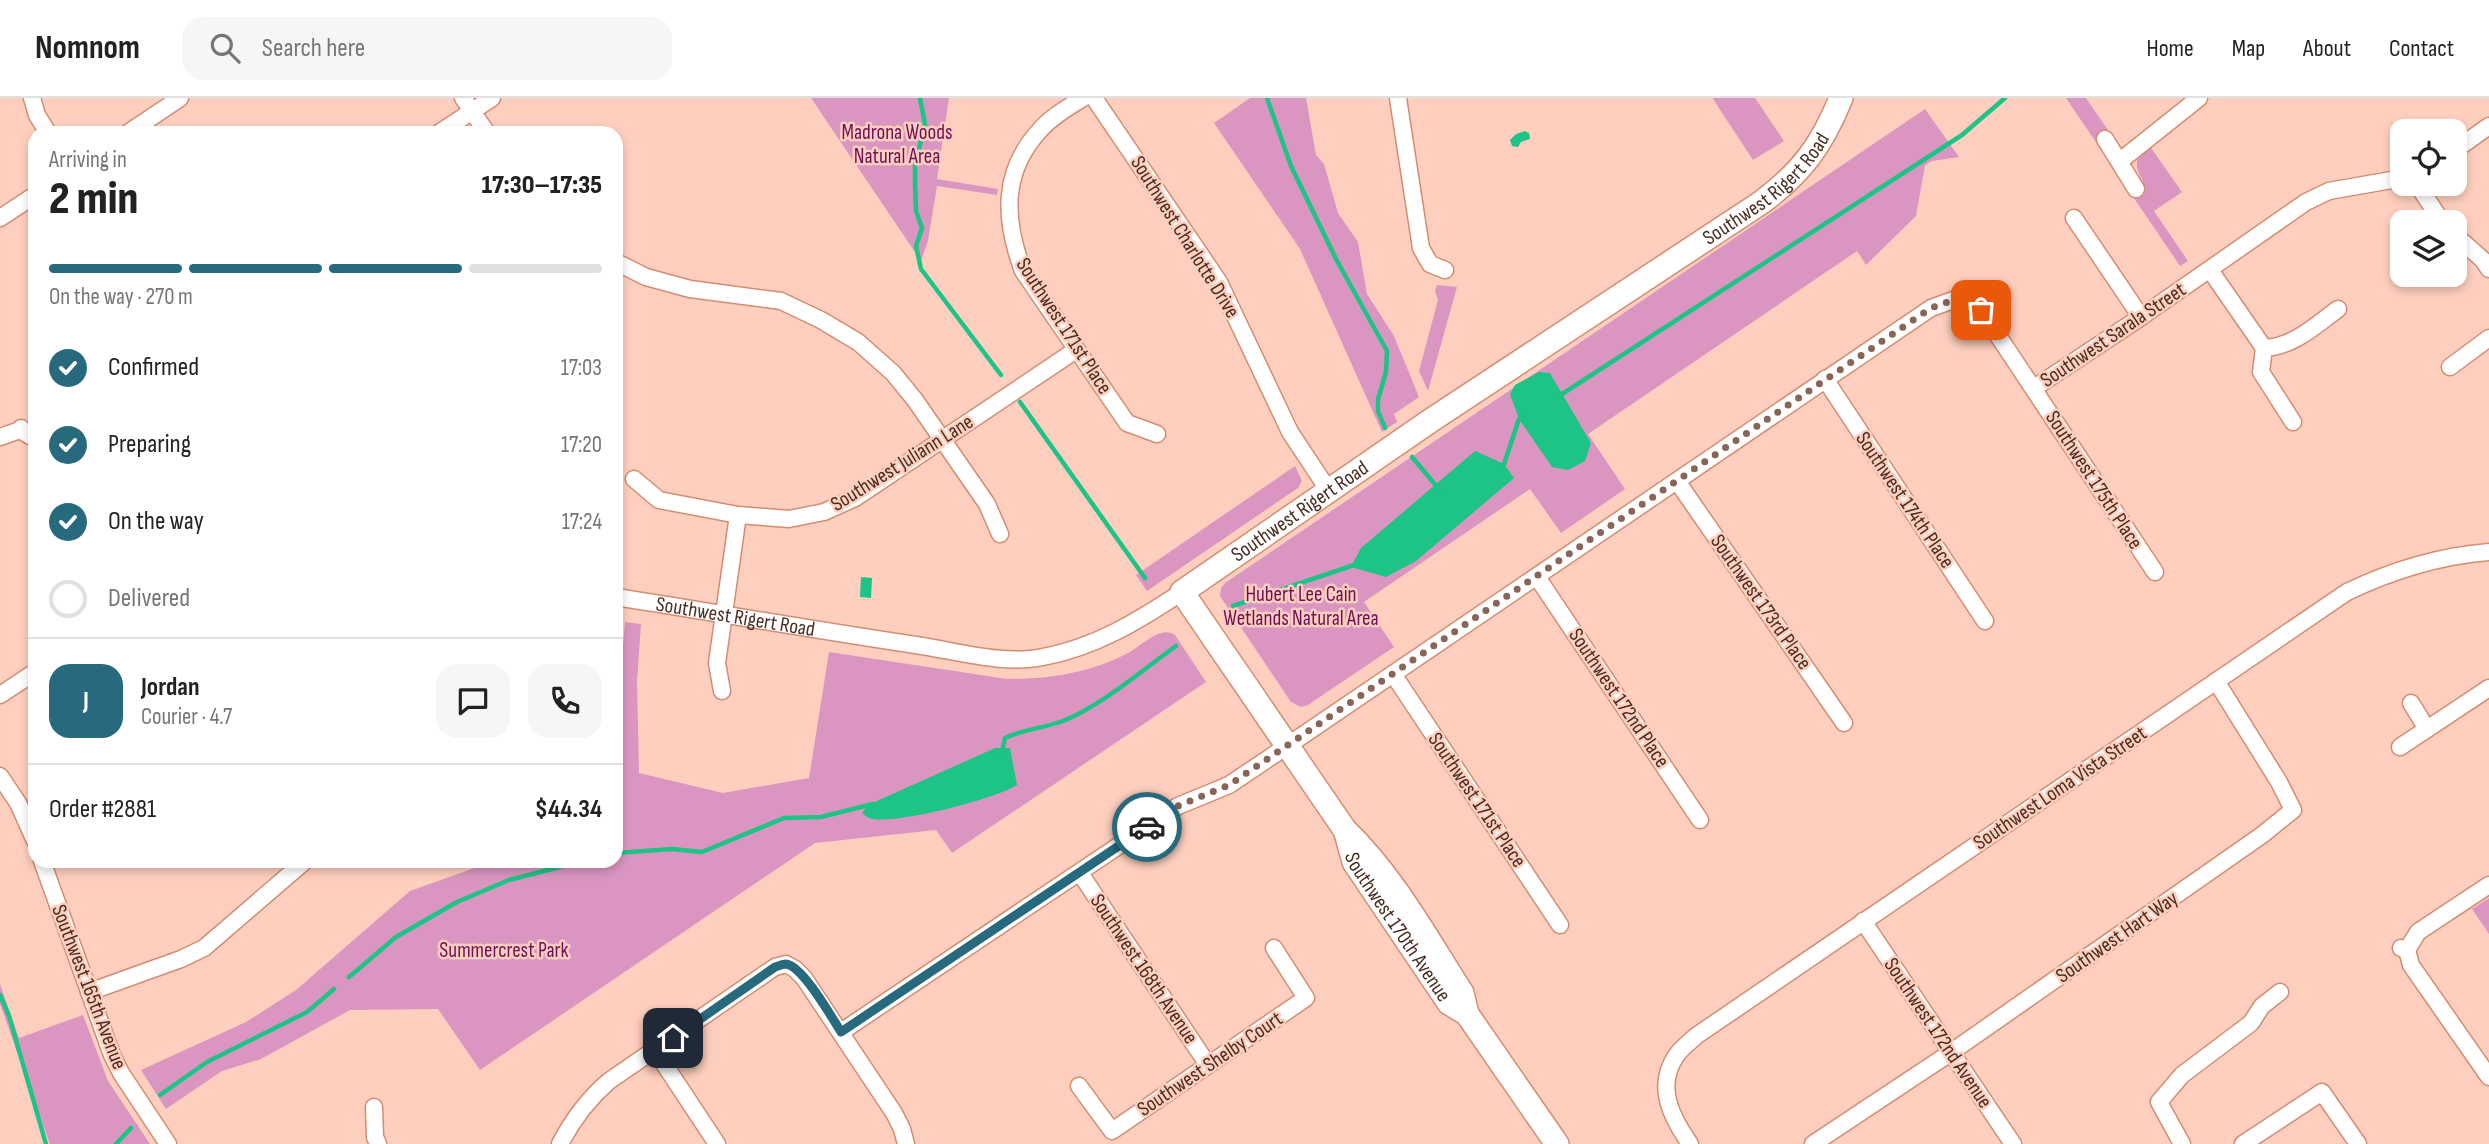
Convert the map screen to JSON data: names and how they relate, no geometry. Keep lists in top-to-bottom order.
{
  "streets": {
    "main road": ["Southwest Rigert Road", "Southwest 170th Avenue"],
    "street": [
      "Southwest Charlotte Drive",
      "Southwest 171st Place",
      "Southwest Sarala Street",
      "Southwest Juliann Lane",
      "Southwest 175th Place",
      "Southwest 174th Place",
      "Southwest 173rd Place",
      "Southwest 172nd Place",
      "Southwest Loma Vista Street",
      "Southwest Hart Way",
      "Southwest 168th Avenue",
      "Southwest 165th Avenue",
      "Southwest 172nd Avenue",
      "Southwest Shelby Court"
    ]
  },
  "crossings": [
    ["Southwest Rigert Road", "Southwest Charlotte Drive"],
    ["Southwest Rigert Road", "Southwest 170th Avenue"],
    ["Southwest 171st Place", "Southwest Sarala Street"],
    ["Southwest 171st Place", "Southwest Juliann Lane"],
    ["Southwest Sarala Street", "Southwest 175th Place"],
    ["Southwest Sarala Street", "Southwest 174th Place"],
    ["Southwest Sarala Street", "Southwest 173rd Place"],
    ["Southwest Sarala Street", "Southwest 172nd Place"],
    ["Southwest Sarala Street", "Southwest 170th Avenue"],
    ["Southwest Sarala Street", "Southwest 168th Avenue"],
    ["Southwest Loma Vista Street", "Southwest Hart Way"],
    ["Southwest Loma Vista Street", "Southwest 172nd Avenue"],
    ["Southwest Hart Way", "Southwest 172nd Avenue"],
    ["Southwest 168th Avenue", "Southwest Shelby Court"]
  ],
  "parks": ["Madrona Woods Natural Area", "Hubert Lee Cain Wetlands Natural Area", "Summercrest Park"],
  "page": {
    "header": "Nomnom",
    "search": "Search here",
    "nav": [
      "Home",
      "Map",
      "About",
      "Contact"
    ],
    "heading": ["2 min", "Arriving in", "17:30–17:35"],
    "panel": [
      "Jordan",
      "Courier · 4.7",
      "Order #2881",
      "$44.34"
    ],
    "bar": "On the way · 270 m",
    "list": [
      ["Confirmed", "17:03"],
      ["Preparing", "17:20"],
      ["On the way", "17:24"],
      "Delivered"
    ],
    "round": "J"
  }
}
